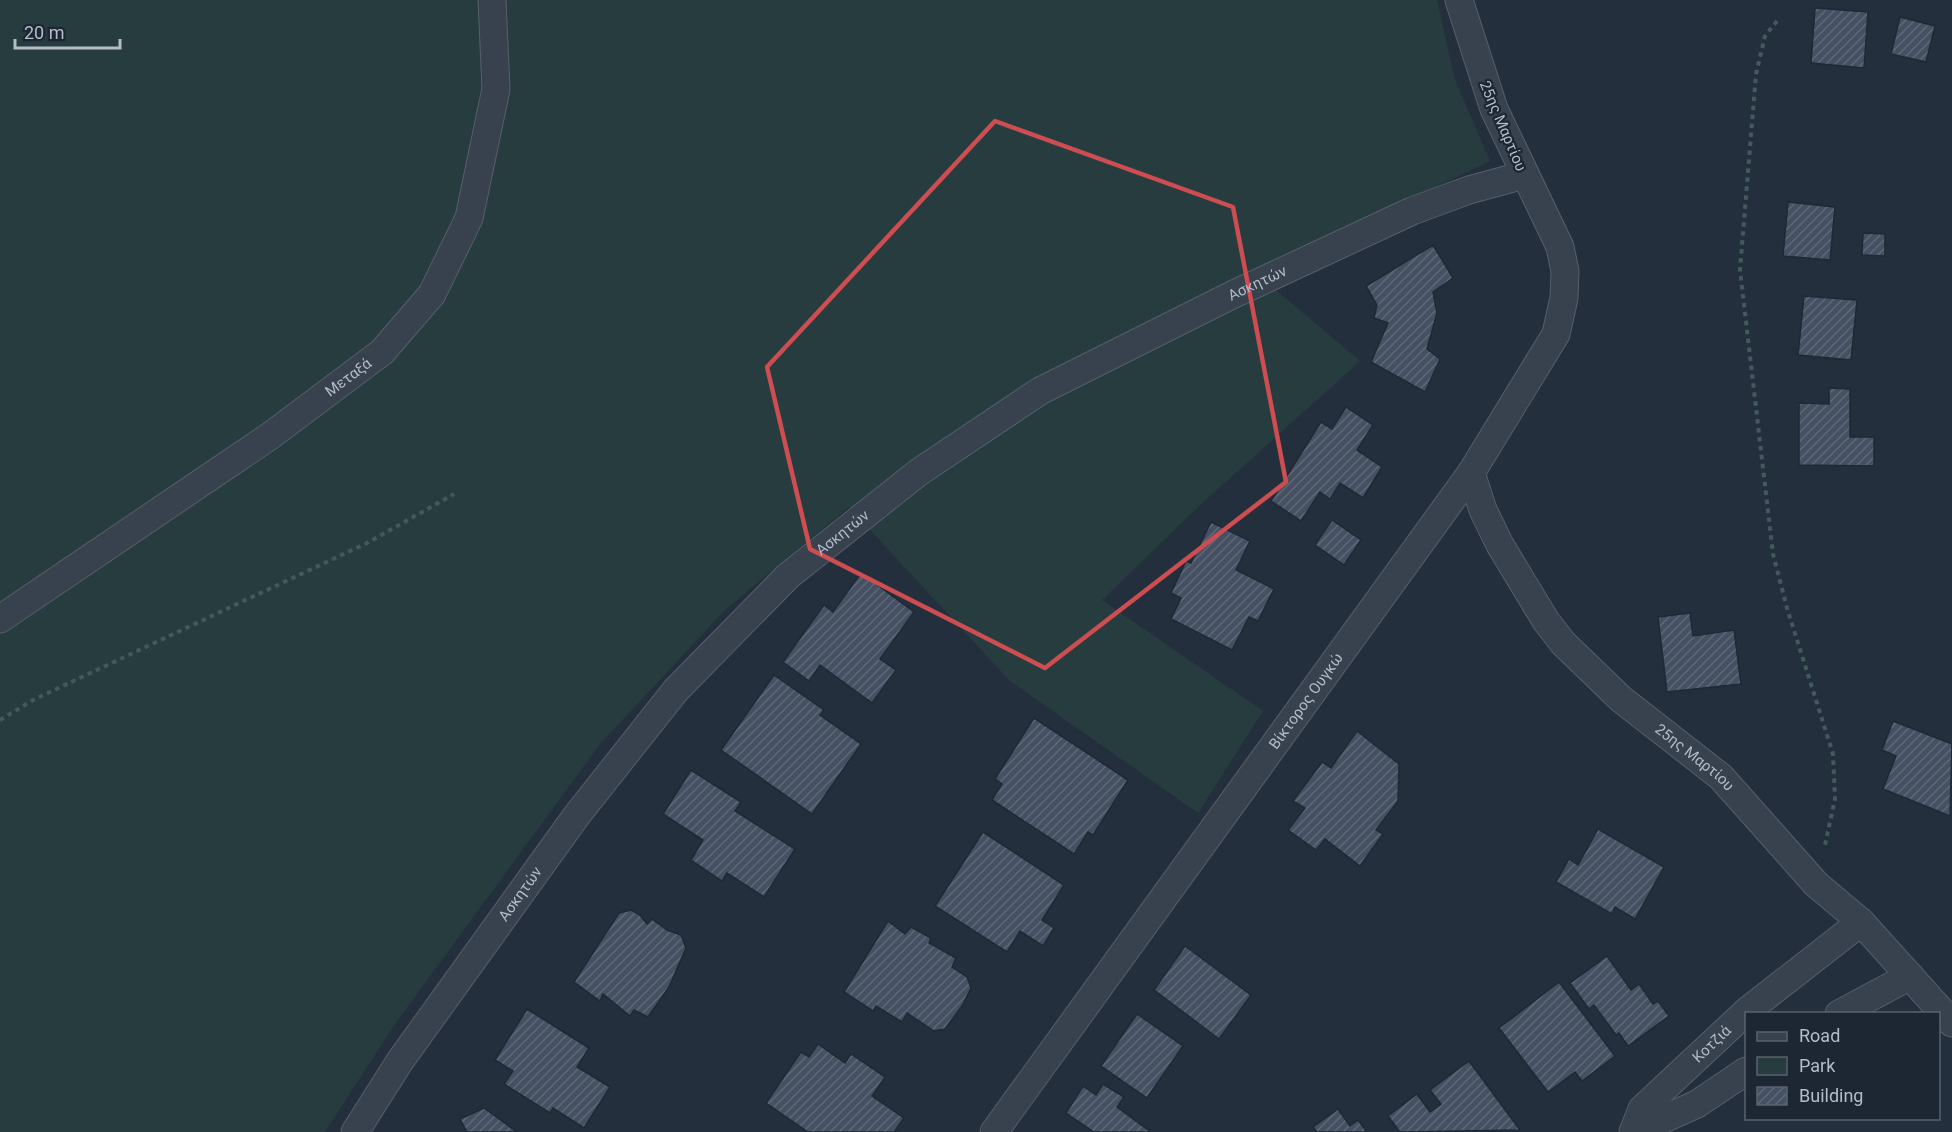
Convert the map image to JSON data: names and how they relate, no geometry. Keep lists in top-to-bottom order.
{
  "streets": {
    "street": [
      "25ης Μαρτίου",
      "Ασκητών",
      "Μεταξά",
      "Βίκτορος Ουγκώ",
      "Κοτζιά"
    ]
  },
  "crossings": [
    ["25ης Μαρτίου", "Ασκητών"],
    ["25ης Μαρτίου", "Βίκτορος Ουγκώ"],
    ["25ης Μαρτίου", "Κοτζιά"]
  ],
  "legend": ["Road", "Park", "Building"],
  "scale_bar": "20 m"
}
